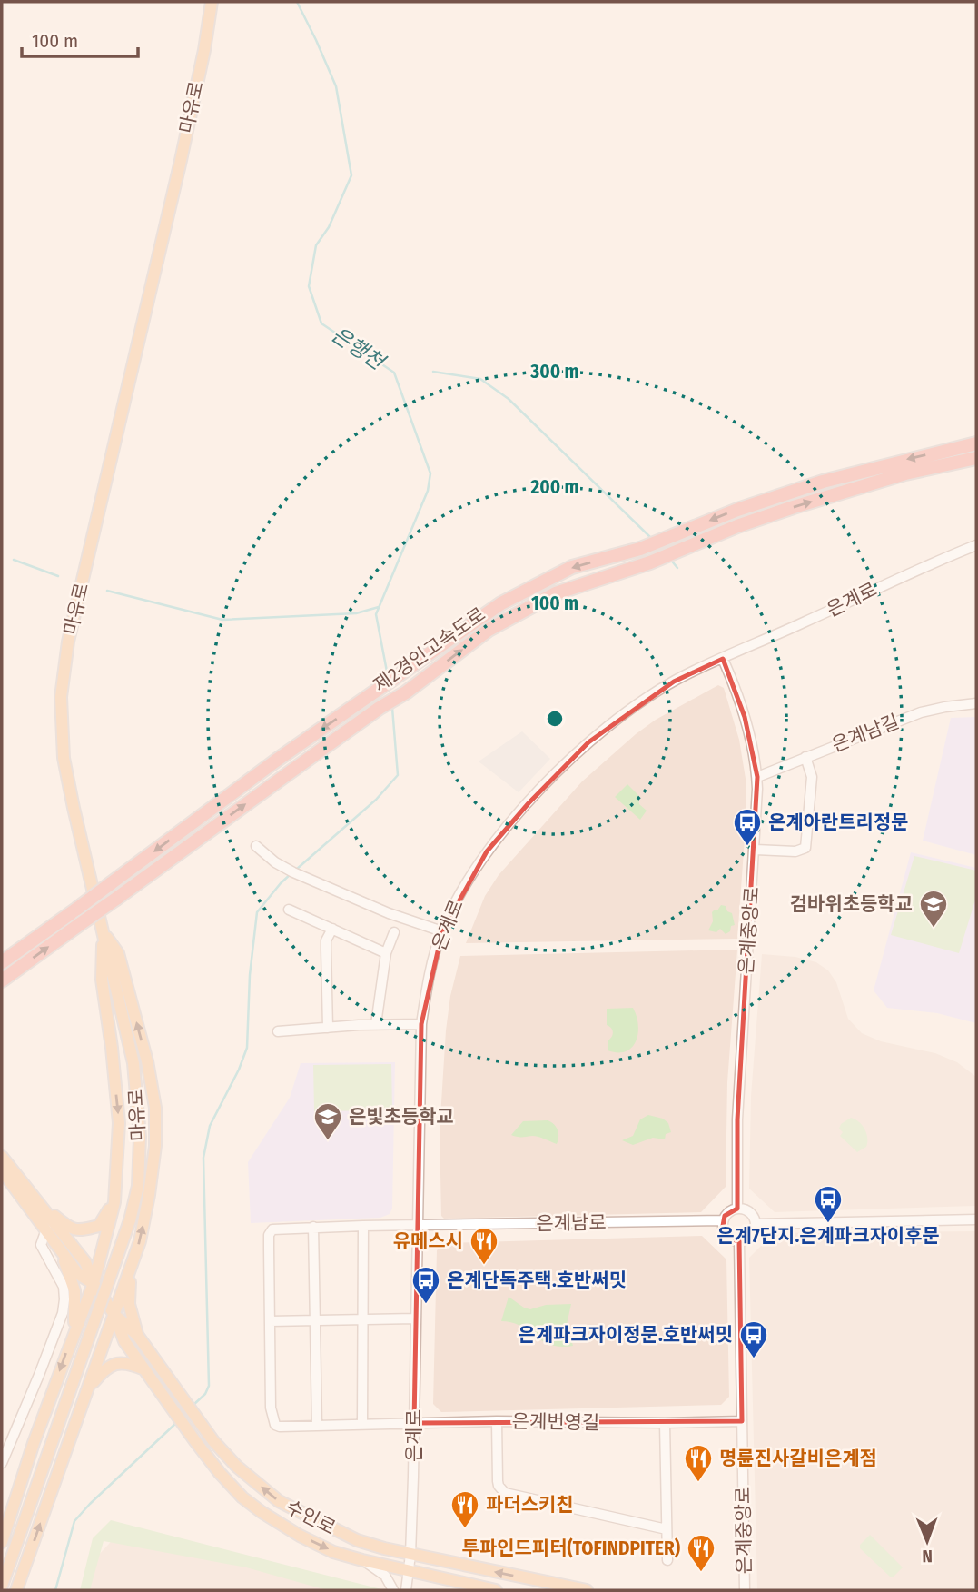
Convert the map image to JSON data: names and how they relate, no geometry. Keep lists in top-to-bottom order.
{
  "streets": {
    "highway": ["제2경인고속도로"],
    "main road": ["마유로", "수인로"],
    "street": [
      "은계로",
      "은계남길",
      "은계중앙로",
      "은계남로",
      "은계번영길"
    ]
  },
  "crossings": [
    ["은계로", "은계중앙로"],
    ["은계로", "은계남로"],
    ["은계로", "수인로"],
    ["은계남길", "은계중앙로"],
    ["은계중앙로", "은계남로"],
    ["은계중앙로", "은계번영길"]
  ],
  "water": ["은행천"],
  "places": {
    "bus stop": [
      "은계아란트리정문",
      "은계7단지.은계파크자이후문",
      "은계단독주택.호반써밋",
      "은계파크자이정문.호반써밋"
    ],
    "school or university": ["검바위초등학교", "은빛초등학교"],
    "restaurant": [
      "유메스시",
      "명륜진사갈비은계점",
      "파더스키친",
      "투파인드피터(TOFINDPITER)"
    ]
  },
  "scale_bar": "100 m",
  "north": "bottom",
  "rings": ["300 m", "200 m", "100 m"]
}
